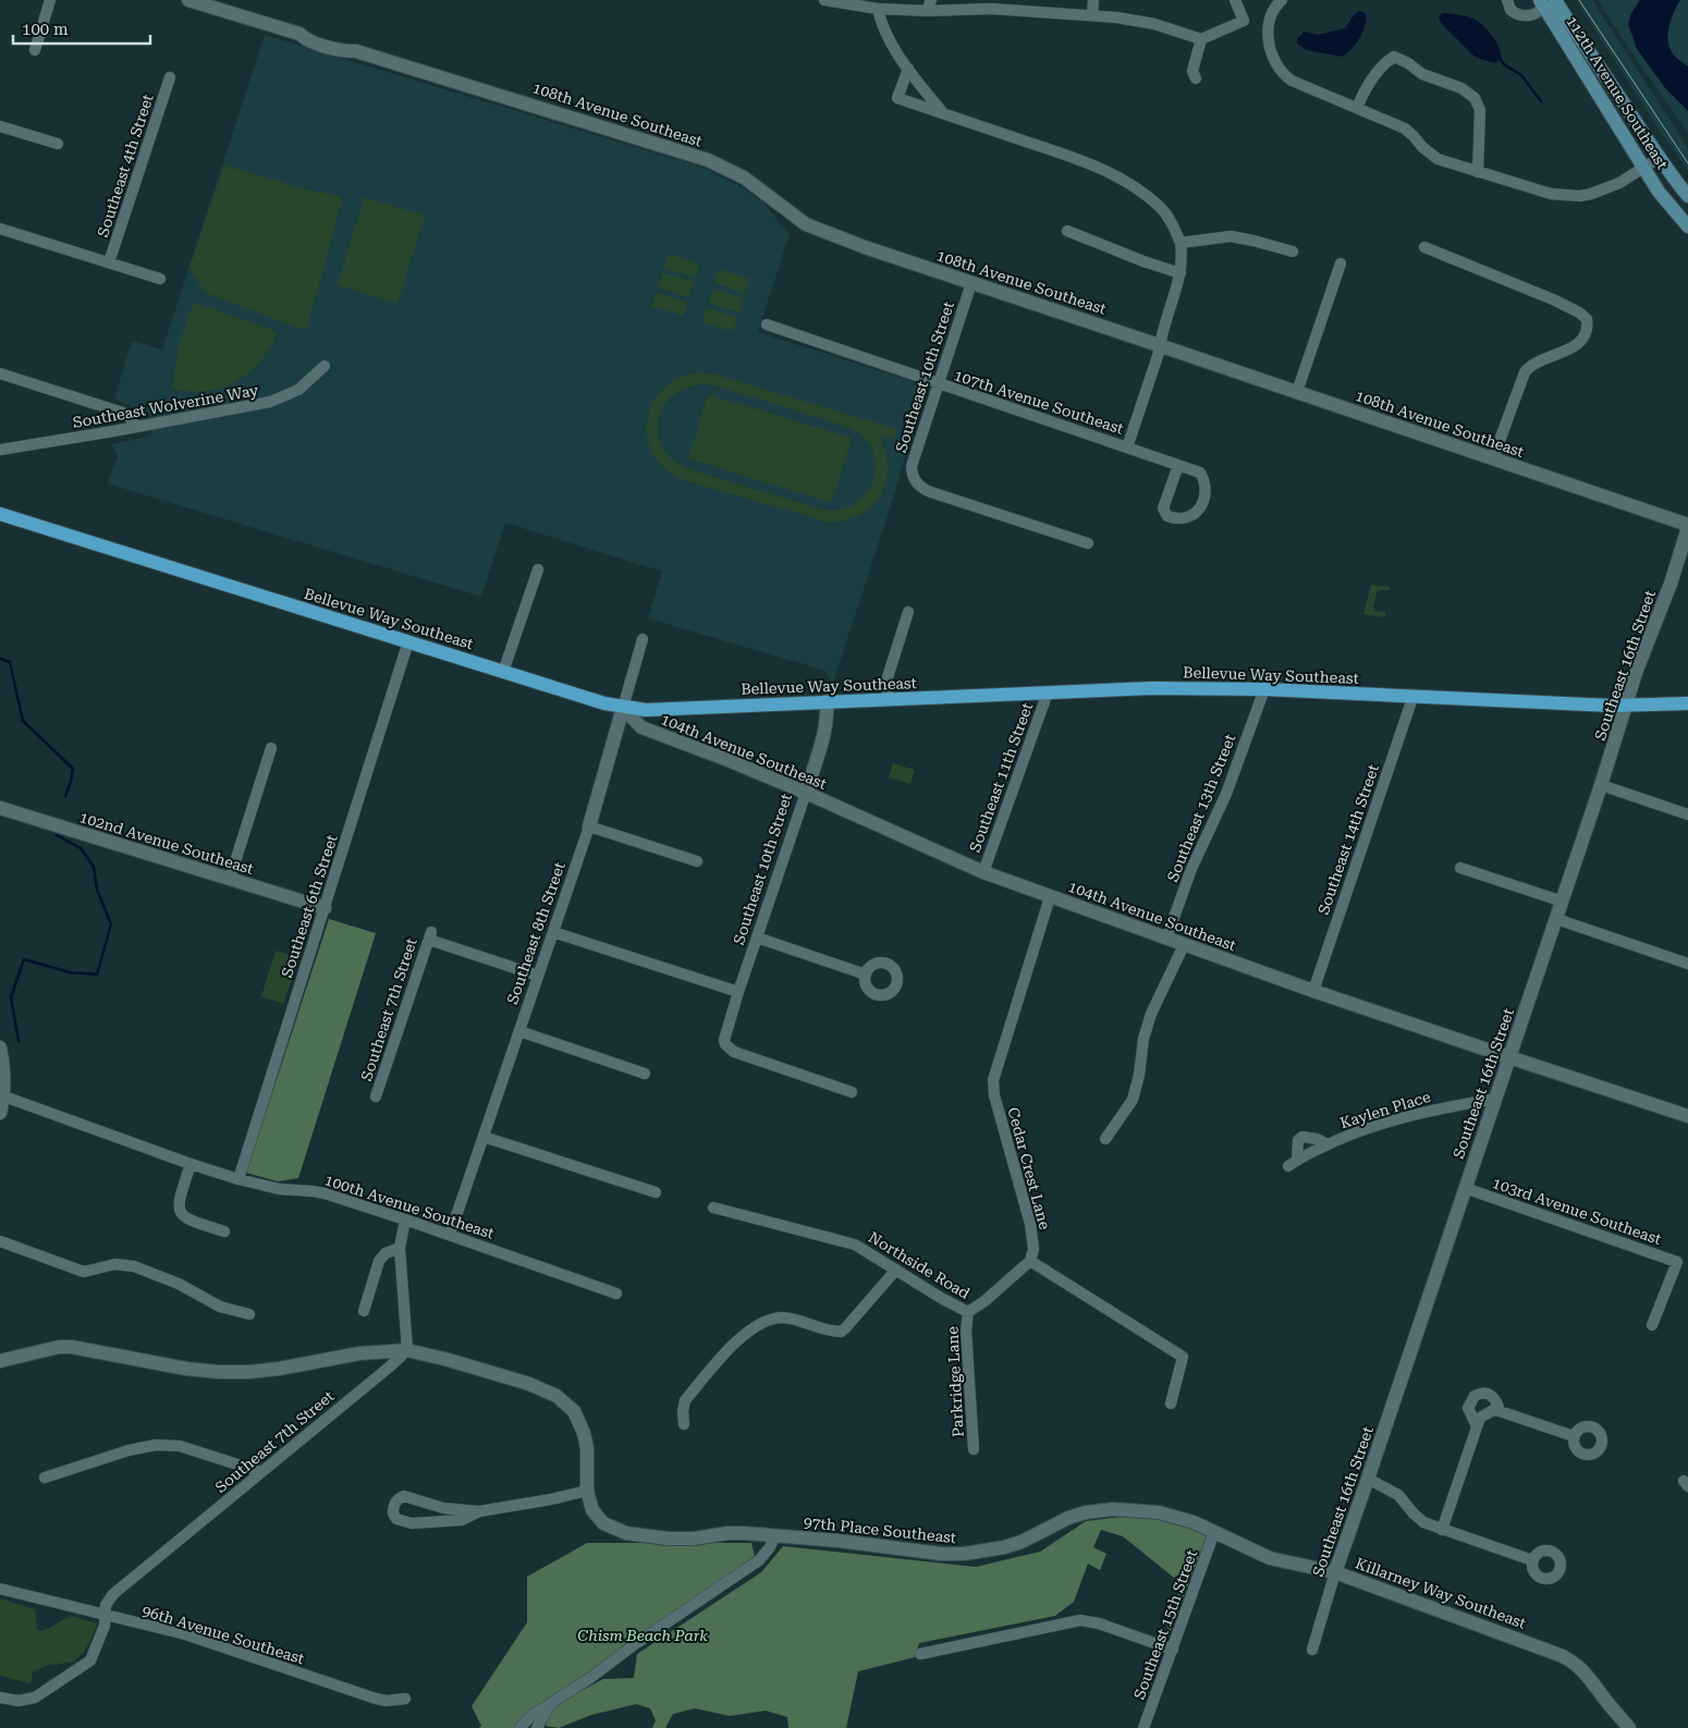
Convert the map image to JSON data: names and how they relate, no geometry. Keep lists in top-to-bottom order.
{
  "streets": {
    "main road": ["112th Avenue Southeast", "Bellevue Way Southeast"],
    "street": [
      "108th Avenue Southeast",
      "Southeast 4th Street",
      "Southeast 10th Street",
      "107th Avenue Southeast",
      "Southeast Wolverine Way",
      "Southeast 16th Street",
      "104th Avenue Southeast",
      "Southeast 11th Street",
      "Southeast 13th Street",
      "Southeast 14th Street",
      "102nd Avenue Southeast",
      "Southeast 6th Street",
      "Southeast 8th Street",
      "Southeast 7th Street",
      "Kaylen Place",
      "Cedar Crest Lane",
      "100th Avenue Southeast",
      "103rd Avenue Southeast",
      "Northside Road",
      "Parkridge Lane",
      "97th Place Southeast",
      "Killarney Way Southeast",
      "Southeast 15th Street",
      "96th Avenue Southeast"
    ]
  },
  "crossings": [
    ["108th Avenue Southeast", "Southeast 10th Street"],
    ["108th Avenue Southeast", "Southeast 16th Street"],
    ["Southeast 10th Street", "107th Avenue Southeast"],
    ["Southeast 10th Street", "Bellevue Way Southeast"],
    ["Southeast 10th Street", "104th Avenue Southeast"],
    ["Bellevue Way Southeast", "Southeast 16th Street"],
    ["Bellevue Way Southeast", "104th Avenue Southeast"],
    ["Bellevue Way Southeast", "Southeast 11th Street"],
    ["Bellevue Way Southeast", "Southeast 13th Street"],
    ["Bellevue Way Southeast", "Southeast 14th Street"],
    ["Bellevue Way Southeast", "Southeast 6th Street"],
    ["Bellevue Way Southeast", "Southeast 8th Street"],
    ["Southeast 16th Street", "104th Avenue Southeast"],
    ["Southeast 16th Street", "Kaylen Place"],
    ["Southeast 16th Street", "103rd Avenue Southeast"],
    ["Southeast 16th Street", "Killarney Way Southeast"],
    ["104th Avenue Southeast", "Southeast 11th Street"],
    ["104th Avenue Southeast", "Southeast 13th Street"],
    ["104th Avenue Southeast", "Southeast 14th Street"],
    ["104th Avenue Southeast", "Southeast 8th Street"],
    ["104th Avenue Southeast", "Cedar Crest Lane"],
    ["102nd Avenue Southeast", "Southeast 6th Street"],
    ["Southeast 6th Street", "100th Avenue Southeast"],
    ["Southeast 8th Street", "Southeast 7th Street"],
    ["Southeast 8th Street", "100th Avenue Southeast"],
    ["Southeast 7th Street", "96th Avenue Southeast"],
    ["Cedar Crest Lane", "Northside Road"],
    ["Northside Road", "Parkridge Lane"],
    ["97th Place Southeast", "Killarney Way Southeast"],
    ["97th Place Southeast", "Southeast 15th Street"],
    ["Killarney Way Southeast", "Southeast 15th Street"]
  ],
  "parks": ["Chism Beach Park"],
  "scale_bar": "100 m"
}
